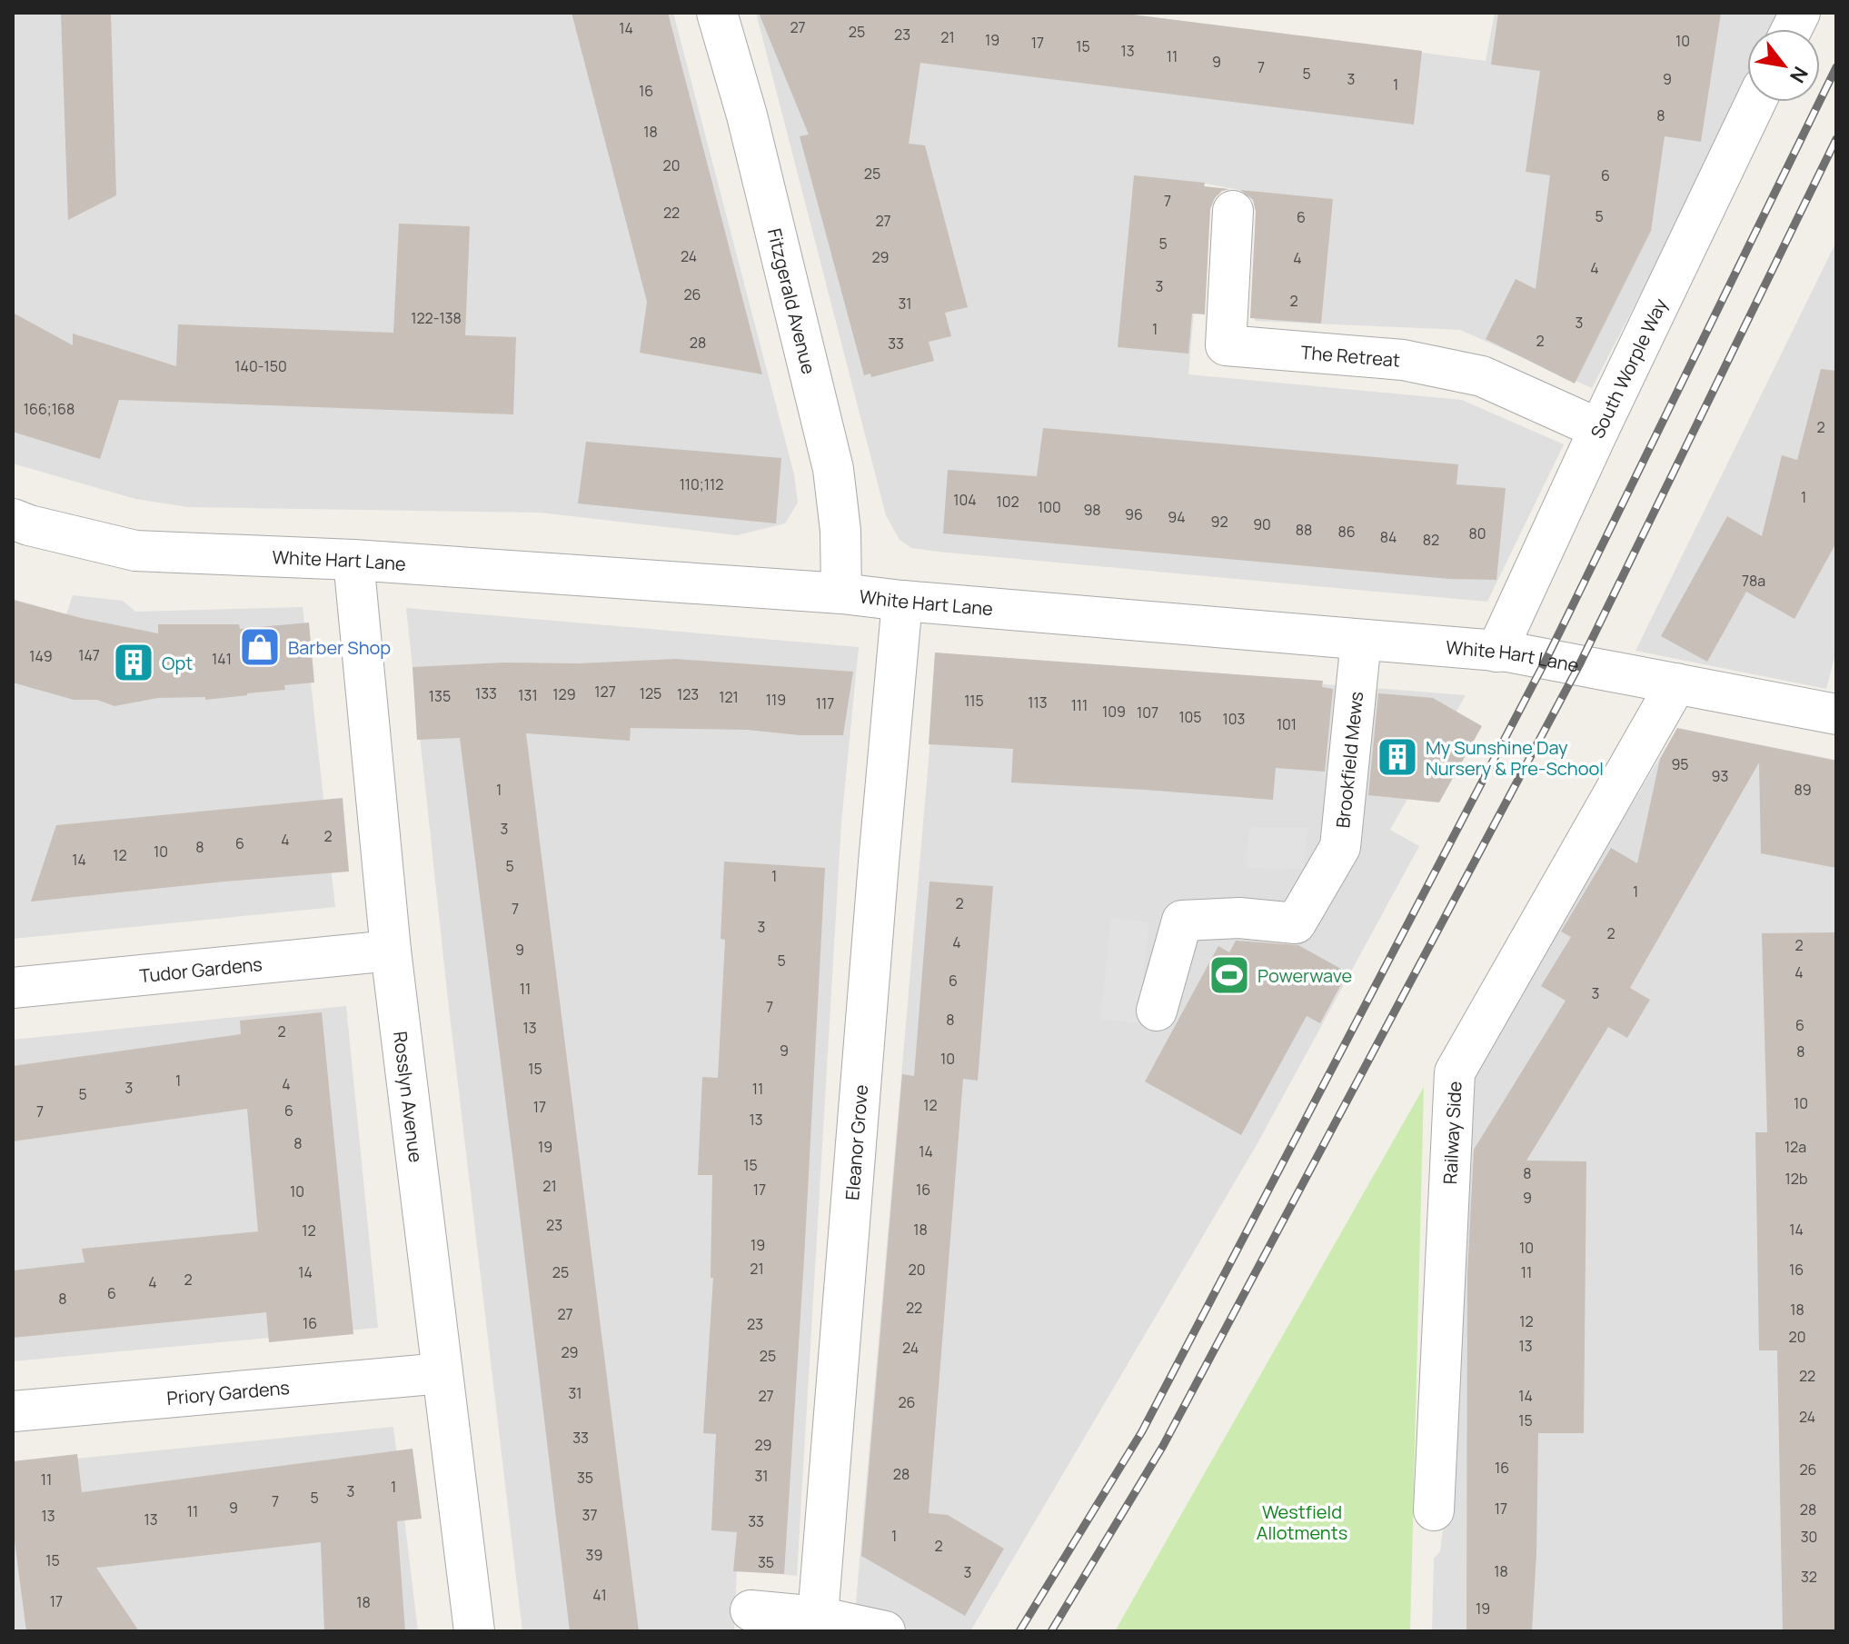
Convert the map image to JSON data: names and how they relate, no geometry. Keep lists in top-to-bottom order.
{
  "streets": {
    "street": [
      "Fitzgerald Avenue",
      "The Retreat",
      "South Worple Way",
      "White Hart Lane",
      "Brookfield Mews",
      "Tudor Gardens",
      "Rosslyn Avenue",
      "Railway Side",
      "Eleanor Grove",
      "Priory Gardens"
    ]
  },
  "crossings": [
    ["Fitzgerald Avenue", "White Hart Lane"],
    ["The Retreat", "South Worple Way"],
    ["South Worple Way", "White Hart Lane"],
    ["White Hart Lane", "Brookfield Mews"],
    ["White Hart Lane", "Rosslyn Avenue"],
    ["White Hart Lane", "Railway Side"],
    ["White Hart Lane", "Eleanor Grove"],
    ["Tudor Gardens", "Rosslyn Avenue"],
    ["Rosslyn Avenue", "Priory Gardens"]
  ],
  "parks": ["Westfield Allotments"],
  "places": {
    "shop": ["Barber Shop"],
    "building": ["Opt", "My Sunshine Day Nursery & Pre-School"],
    "sports": ["Powerwave"]
  },
  "house_numbers": [
    "27",
    "14",
    "25",
    "23",
    "21",
    "19",
    "10",
    "17",
    "15",
    "13",
    "11",
    "9",
    "7",
    "5",
    "3",
    "9",
    "1",
    "16",
    "8",
    "18",
    "20",
    "25",
    "6",
    "7",
    "22",
    "5",
    "6",
    "27",
    "5",
    "24",
    "29",
    "4",
    "4",
    "3",
    "26",
    "2",
    "31",
    "122-138",
    "3",
    "1",
    "2",
    "28",
    "33",
    "140-150",
    "166;168",
    "2",
    "110;112",
    "1",
    "104",
    "102",
    "100",
    "98",
    "96",
    "94",
    "92",
    "90",
    "88",
    "86",
    "80",
    "84",
    "82",
    "78a",
    "147",
    "149",
    "141",
    "127",
    "133",
    "125",
    "129",
    "123",
    "131",
    "135",
    "121",
    "119",
    "115",
    "113",
    "117",
    "111",
    "109",
    "107",
    "105",
    "103",
    "101",
    "95",
    "93",
    "1",
    "89",
    "3",
    "2",
    "4",
    "6",
    "8",
    "10",
    "12",
    "14",
    "5",
    "1",
    "1",
    "2",
    "7",
    "3",
    "2",
    "4",
    "2",
    "9",
    "5",
    "4",
    "6",
    "11",
    "3",
    "7",
    "8",
    "6",
    "13",
    "2",
    "9",
    "8",
    "10",
    "15",
    "1",
    "4",
    "3",
    "11",
    "5",
    "10",
    "12",
    "17",
    "6",
    "7",
    "13",
    "8",
    "19",
    "12a",
    "14",
    "15",
    "8",
    "12b",
    "21",
    "17",
    "16",
    "10",
    "9",
    "23",
    "18",
    "14",
    "12",
    "19",
    "10",
    "21",
    "20",
    "16",
    "14",
    "25",
    "11",
    "2",
    "4",
    "6",
    "8",
    "22",
    "18",
    "27",
    "12",
    "16",
    "23",
    "20",
    "13",
    "24",
    "29",
    "25",
    "22",
    "31",
    "27",
    "14",
    "26",
    "24",
    "15",
    "33",
    "29",
    "16",
    "26",
    "28",
    "31",
    "35",
    "11",
    "1",
    "3",
    "5",
    "7",
    "9",
    "17",
    "28",
    "11",
    "37",
    "13",
    "13",
    "33",
    "1",
    "30",
    "2",
    "39",
    "15",
    "35",
    "18",
    "3",
    "32",
    "41",
    "17",
    "18",
    "19"
  ],
  "north": "bottom right"
}
